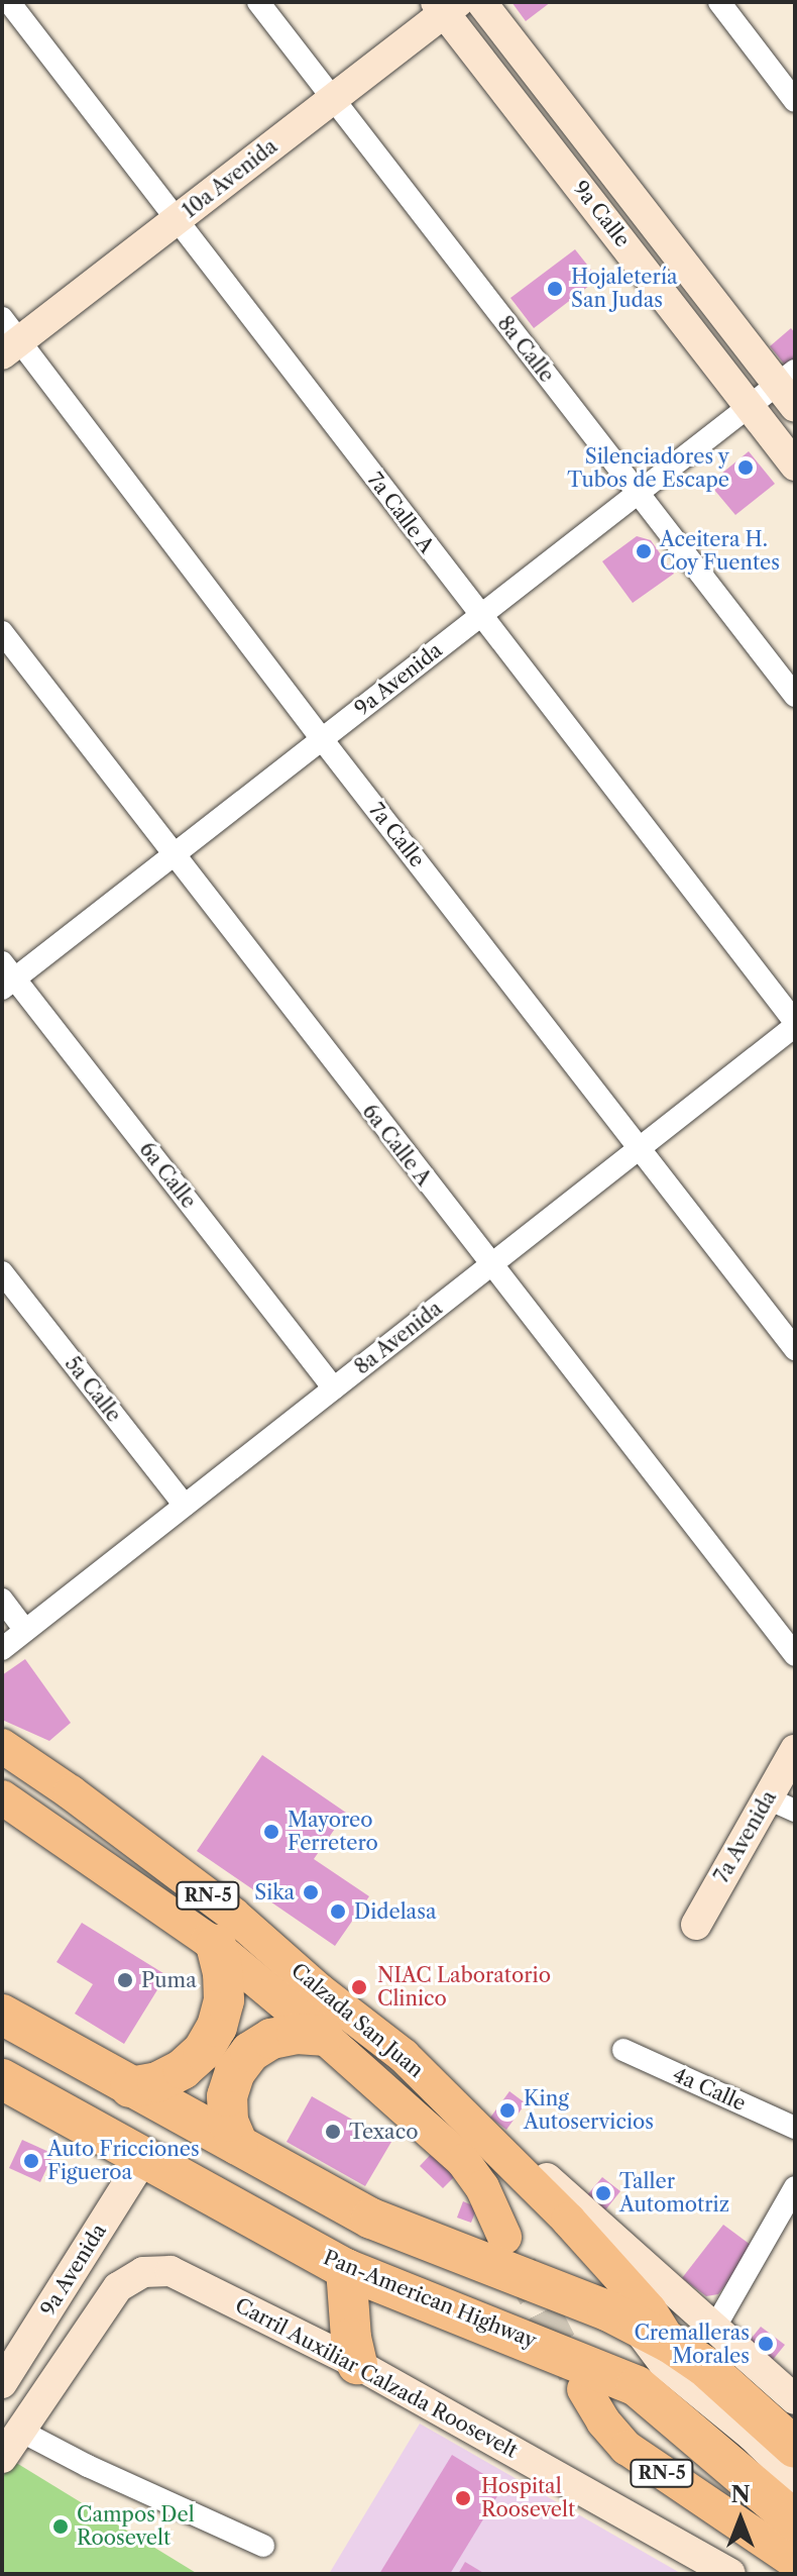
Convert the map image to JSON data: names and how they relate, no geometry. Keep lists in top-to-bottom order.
{
  "streets": {
    "highway": ["Pan-American Highway"],
    "main road": [
      "10a Avenida",
      "9a Calle",
      "9a Avenida",
      "7a Avenida",
      "RN-5",
      "Calzada San Juan",
      "Carril Auxiliar Calzada Roosevelt"
    ],
    "street": [
      "8a Calle",
      "7a Calle A",
      "7a Calle",
      "6a Calle A",
      "6a Calle",
      "8a Avenida",
      "5a Calle",
      "4a Calle"
    ]
  },
  "crossings": [
    ["10a Avenida", "9a Calle"],
    ["10a Avenida", "8a Calle"],
    ["10a Avenida", "7a Calle A"],
    ["10a Avenida", "7a Calle"],
    ["9a Calle", "9a Avenida"],
    ["8a Calle", "9a Avenida"],
    ["7a Calle A", "9a Avenida"],
    ["7a Calle A", "8a Avenida"],
    ["9a Avenida", "7a Calle"],
    ["9a Avenida", "6a Calle A"],
    ["9a Avenida", "6a Calle"],
    ["9a Avenida", "Pan-American Highway"],
    ["7a Calle", "8a Avenida"],
    ["6a Calle A", "8a Avenida"],
    ["6a Calle", "8a Avenida"],
    ["8a Avenida", "5a Calle"]
  ],
  "places": [
    "Hojaletería San Judas",
    "Silenciadores y Tubos de Escape",
    "Aceitera H. Coy Fuentes",
    "Mayoreo Ferretero",
    "Sika",
    "Didelasa",
    "Puma",
    "NIAC Laboratorio Clinico",
    "King Autoservicios",
    "Texaco",
    "Auto Fricciones Figueroa",
    "Taller Automotriz",
    "Cremalleras Morales",
    "Hospital Roosevelt",
    "Campos Del Roosevelt"
  ],
  "north": "top"
}
